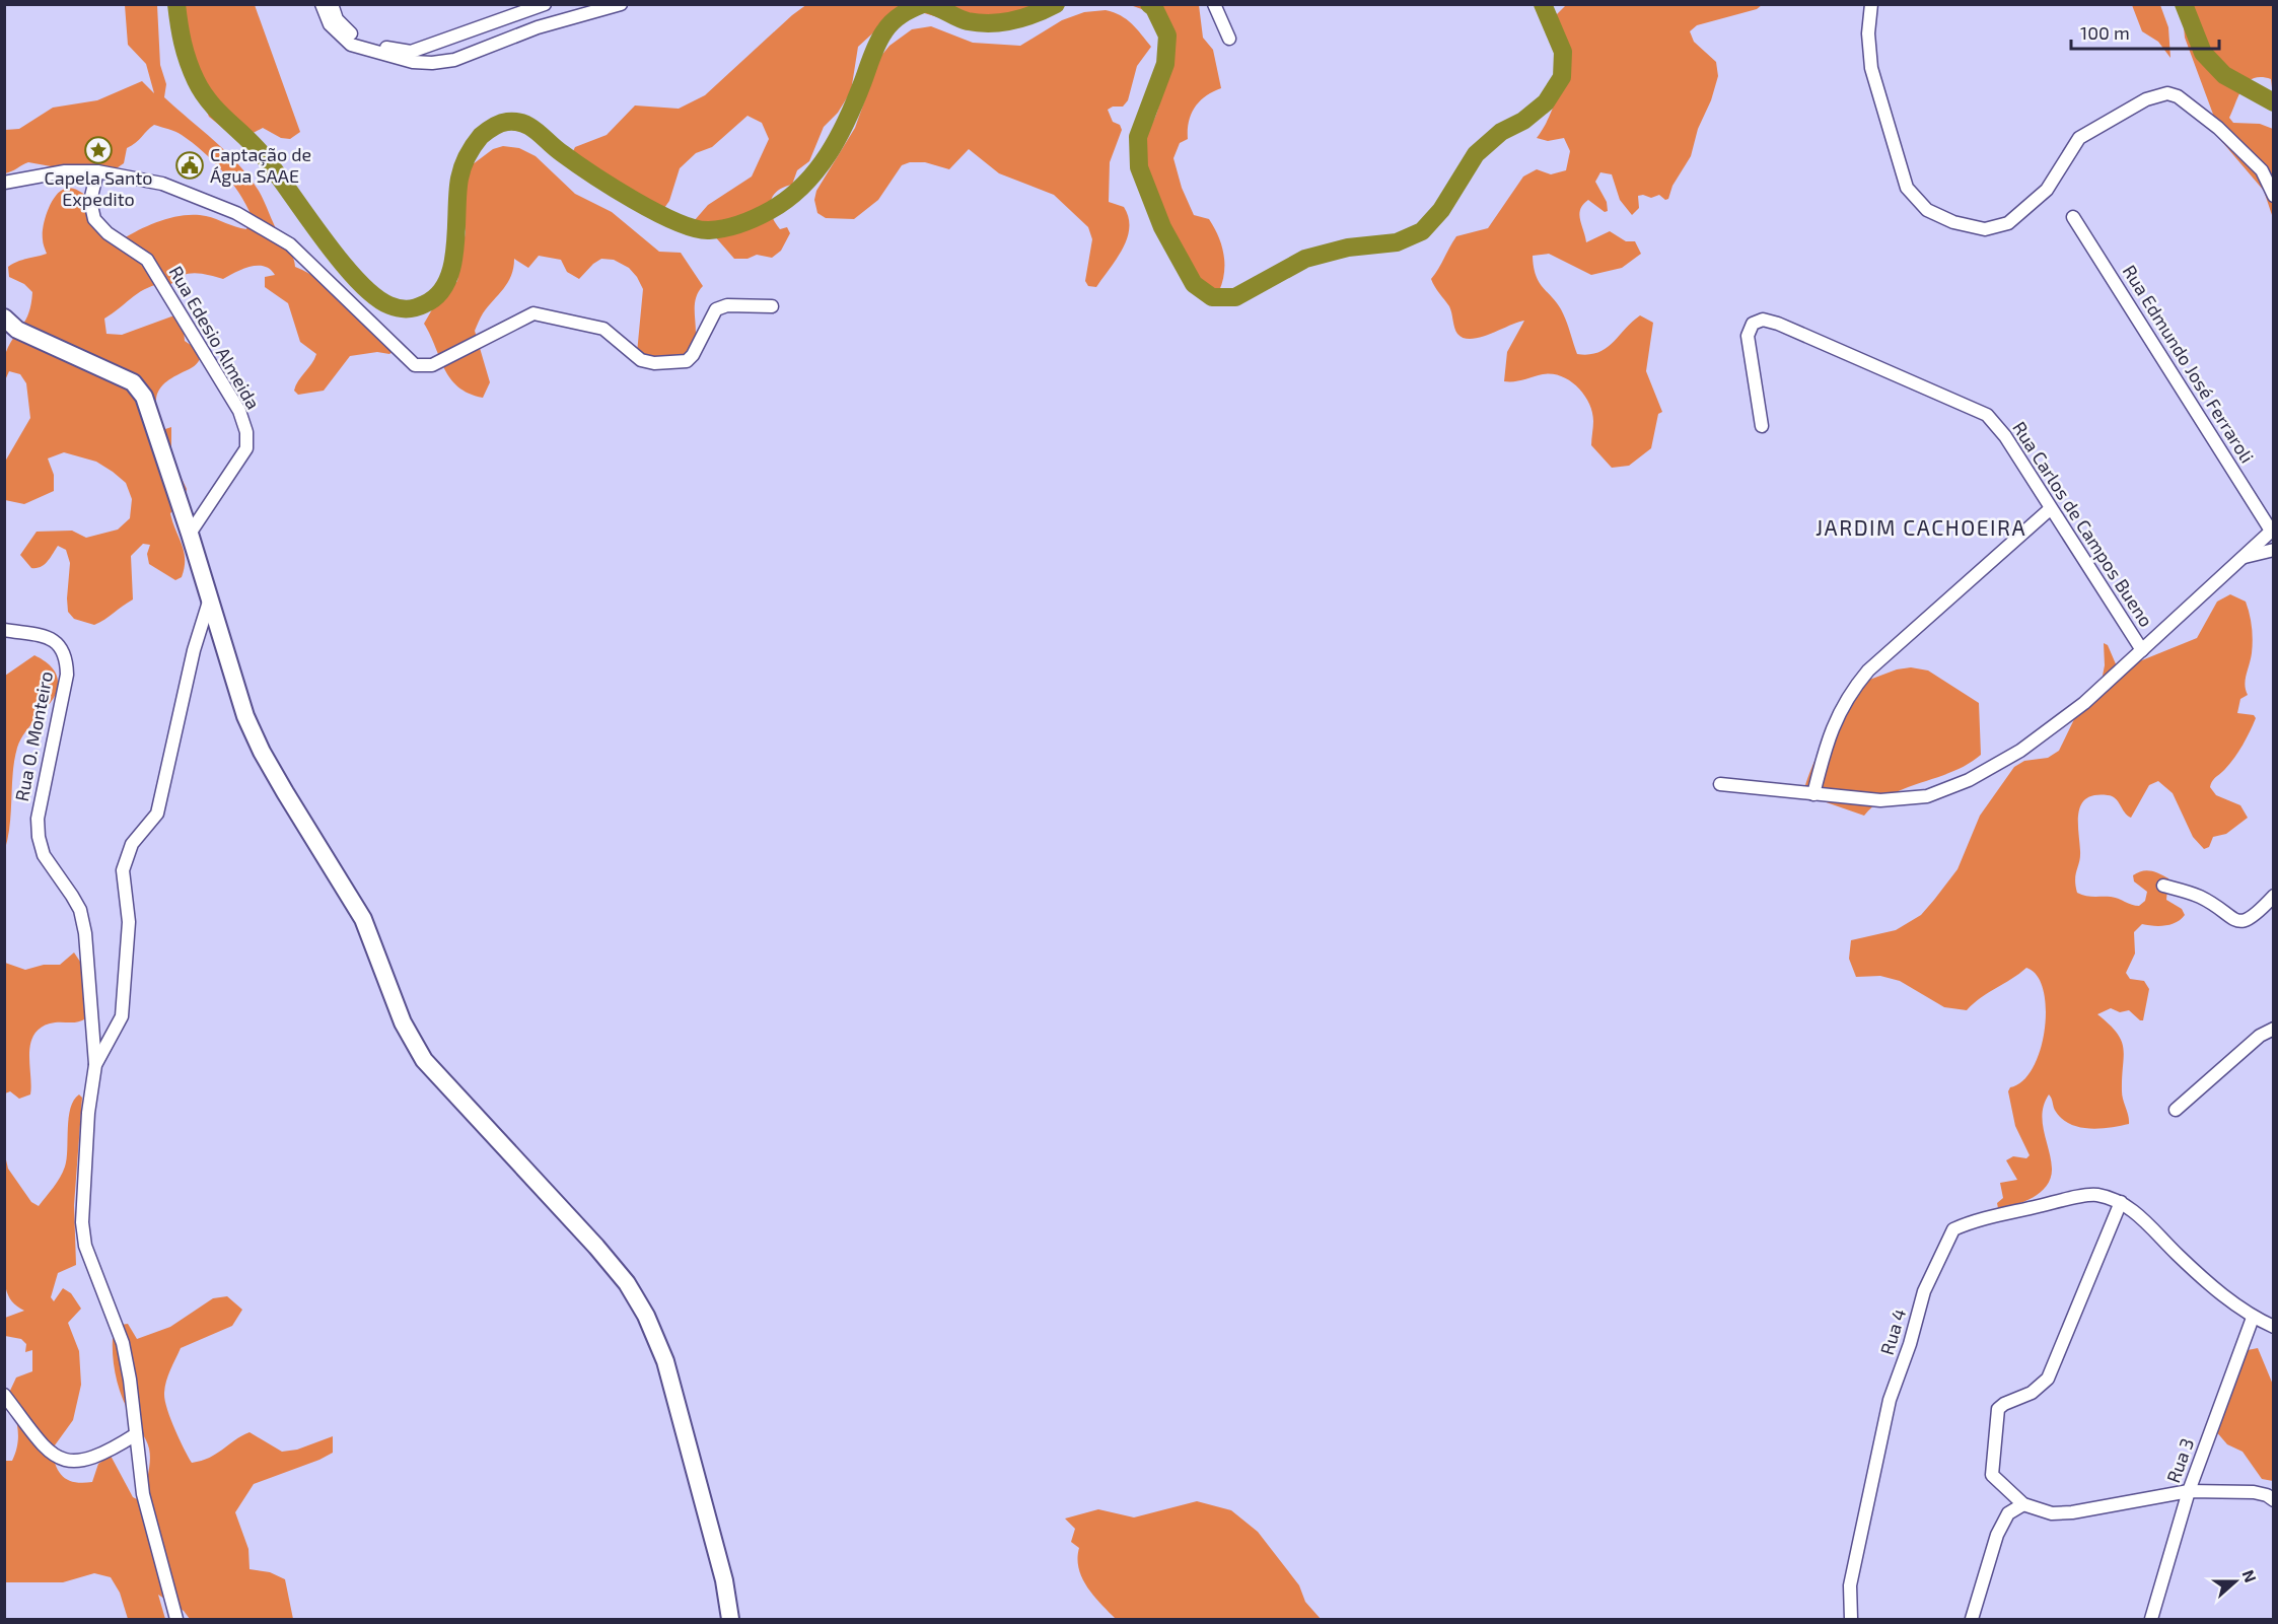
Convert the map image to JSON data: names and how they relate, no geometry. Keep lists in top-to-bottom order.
{
  "streets": {
    "street": [
      "Rua Edesio Almeida",
      "Rua Edmundo José Ferraroli",
      "Rua Carlos de Campos Bueno",
      "Rua O. Monteiro",
      "Rua 4",
      "Rua 3"
    ]
  },
  "crossings": [
    ["Rua 4", "Rua 3"]
  ],
  "districts": ["JARDIM CACHOEIRA"],
  "places": {
    "place": ["Capela Santo Expedito"],
    "public building": ["Captação de Água SAAE"]
  },
  "scale_bar": "100 m",
  "north": "right"
}
